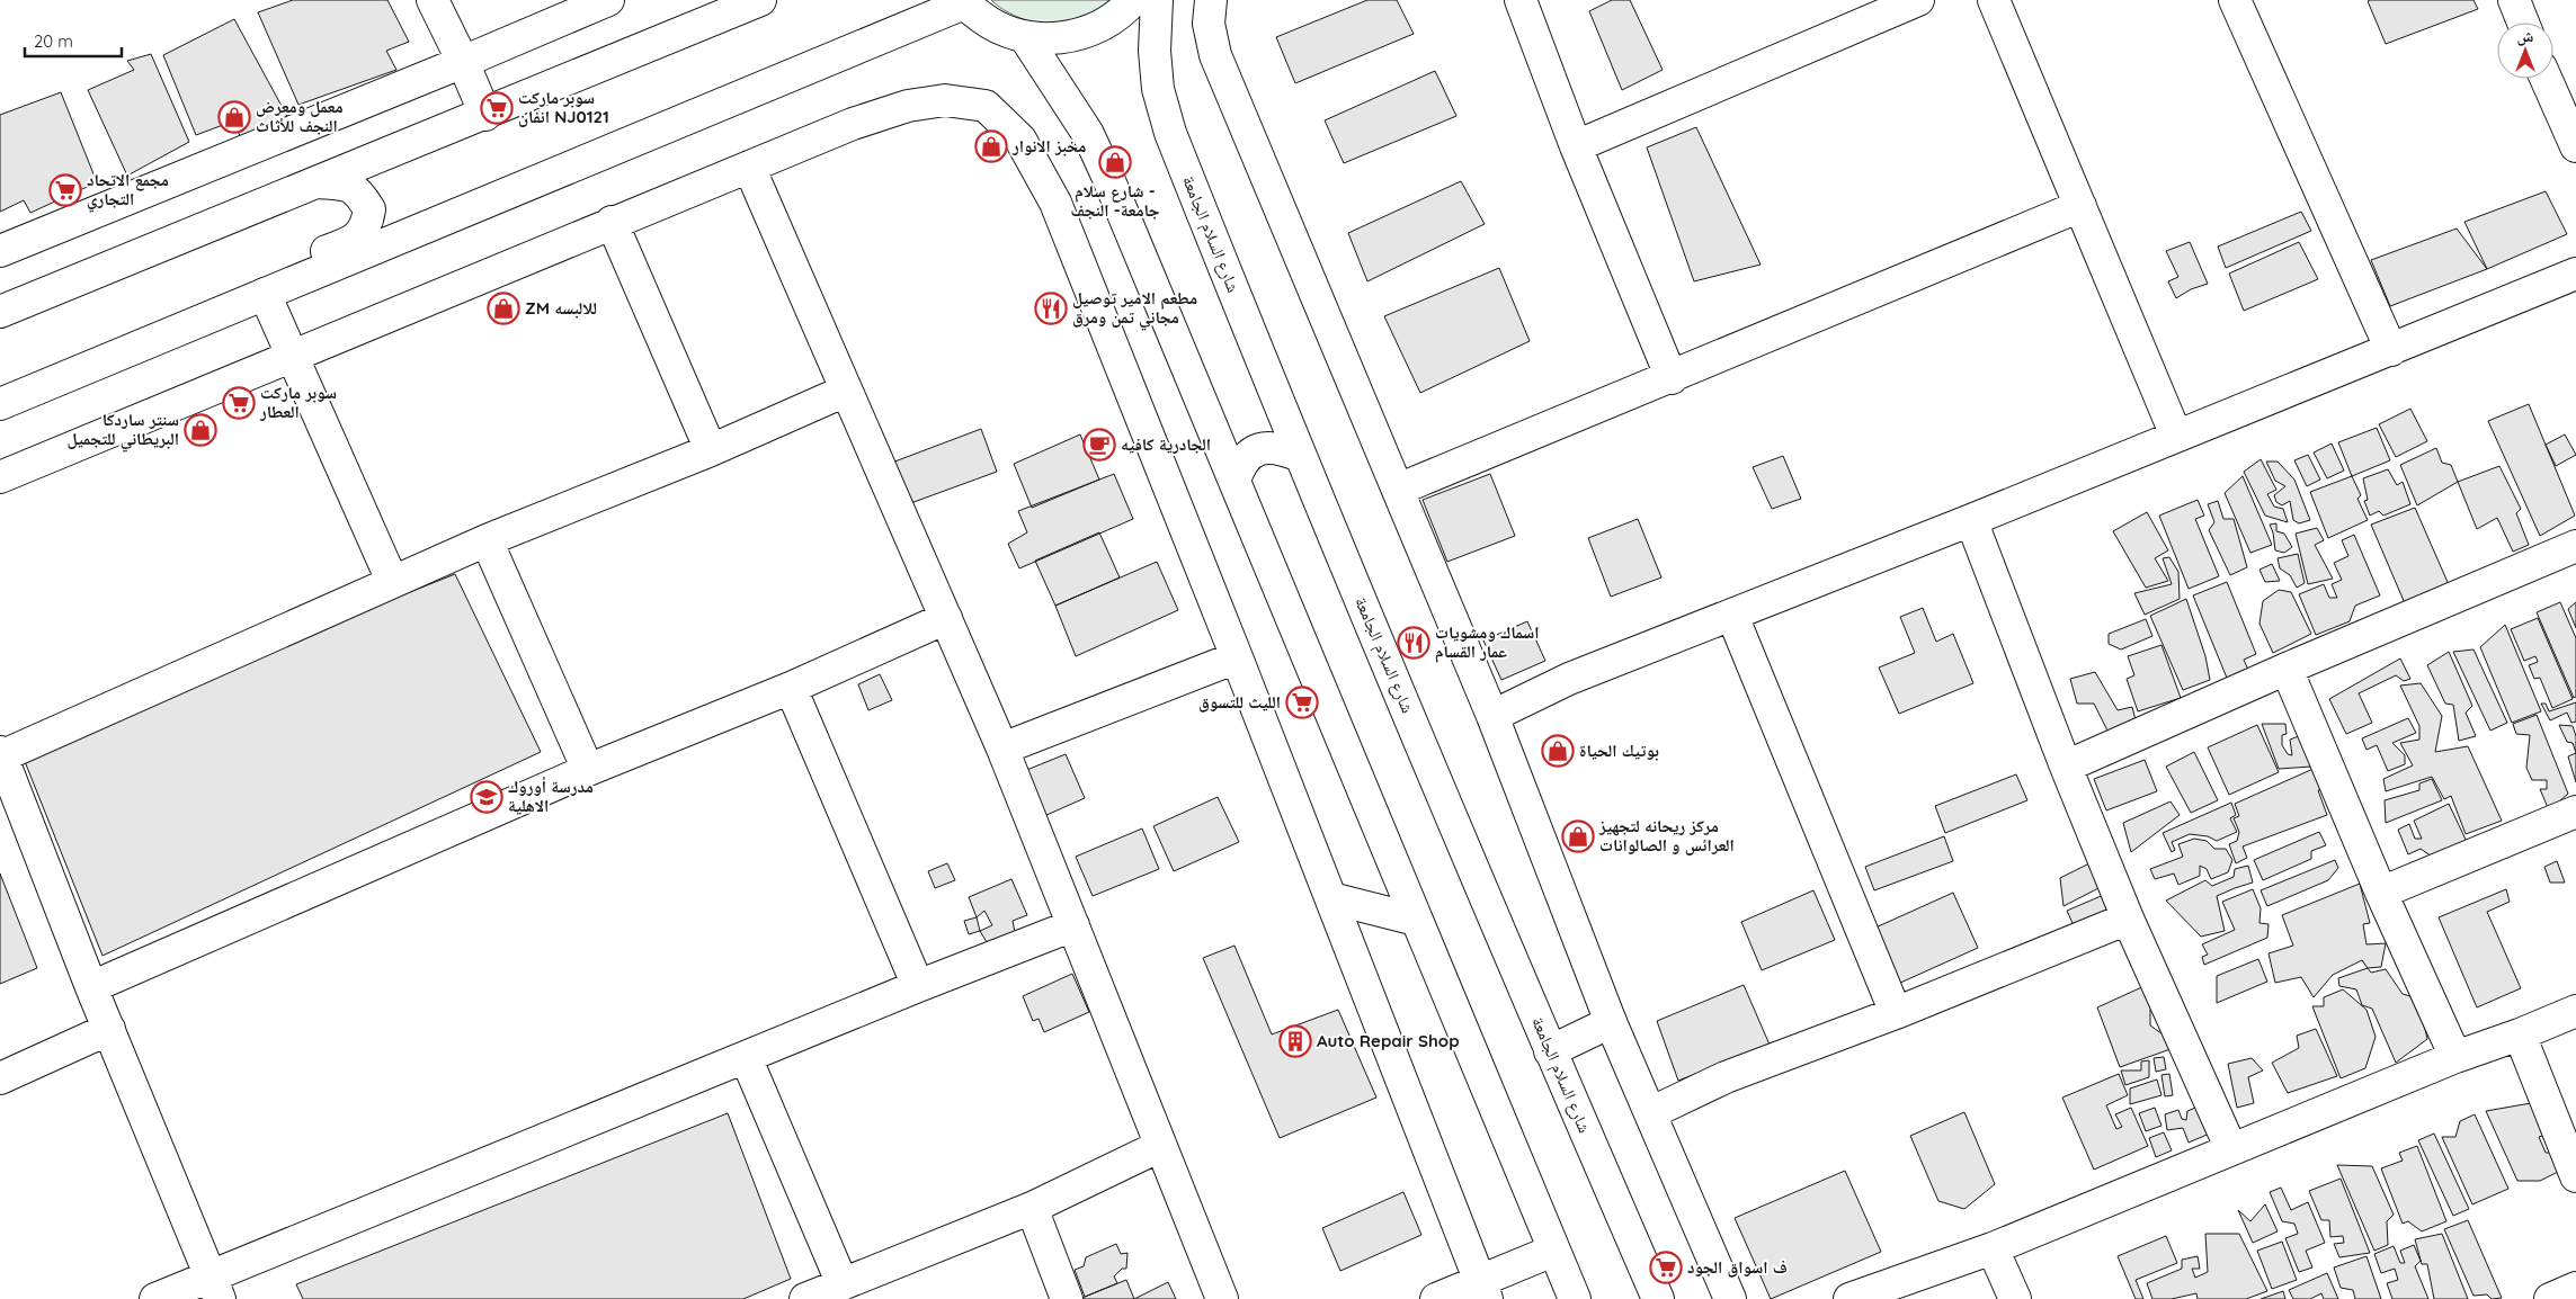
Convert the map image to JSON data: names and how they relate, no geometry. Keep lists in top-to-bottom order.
{
  "streets": {
    "street": ["شارع السلام الجامعة"]
  },
  "places": {
    "supermarket": [
      "سوبر ماركت انفان NJ0121",
      "مجمع الاتحاد التجاري",
      "سوبر ماركت العطار",
      "الليث للتسوق",
      "ف اسواق الجود"
    ],
    "shop": [
      "معمل ومعرض النجف للأثاث",
      "مخبز الانوار",
      "شارع سلام - جامعة- النجف",
      "ZM للالبسه",
      "سنتر ساردكا البريطاني للتجميل",
      "بوتيك الحياة",
      "مركز ريحانه لتجهيز العرائس و الصالوانات"
    ],
    "restaurant": ["مطعم الامير توصيل مجاني تمن ومرق", "اسماك ومشويات عمار القسام"],
    "cafe": ["الجادرية كافيه"],
    "school or university": ["مدرسة أوروك الاهلية"],
    "building": ["Auto Repair Shop"]
  },
  "scale_bar": "20 m",
  "north": "top"
}
